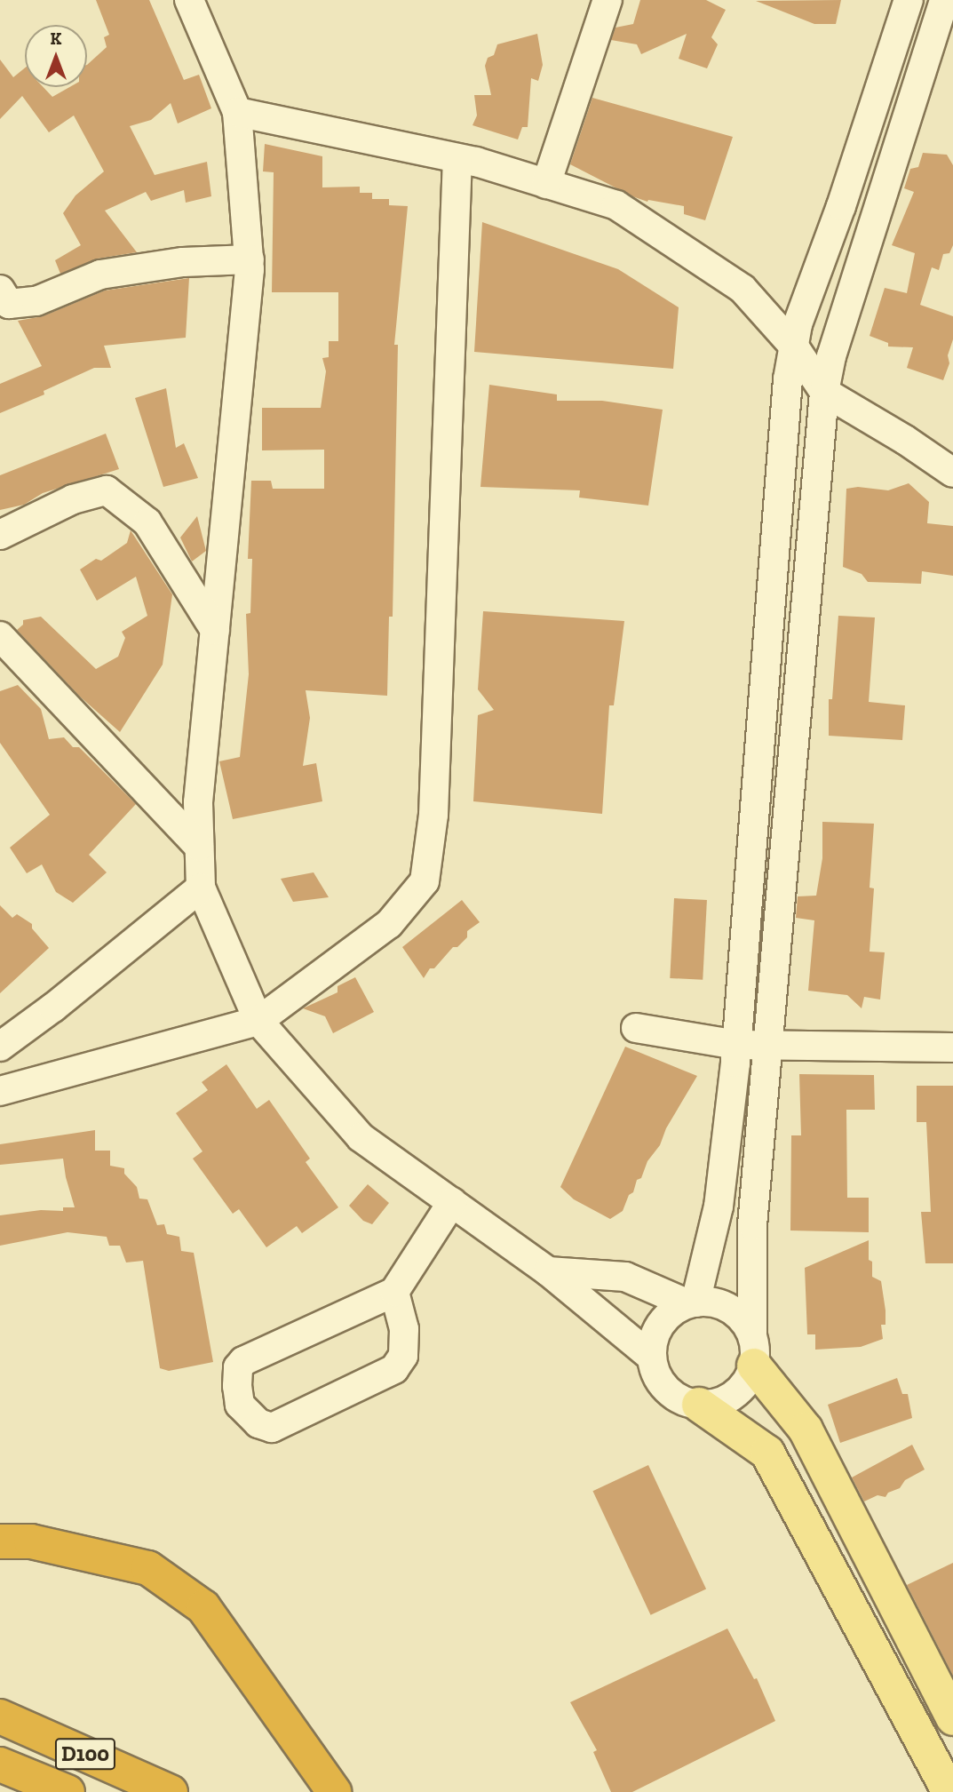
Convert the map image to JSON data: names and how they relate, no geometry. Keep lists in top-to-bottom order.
{
  "streets": {
    "highway": ["D100"]
  },
  "north": "top"
}
